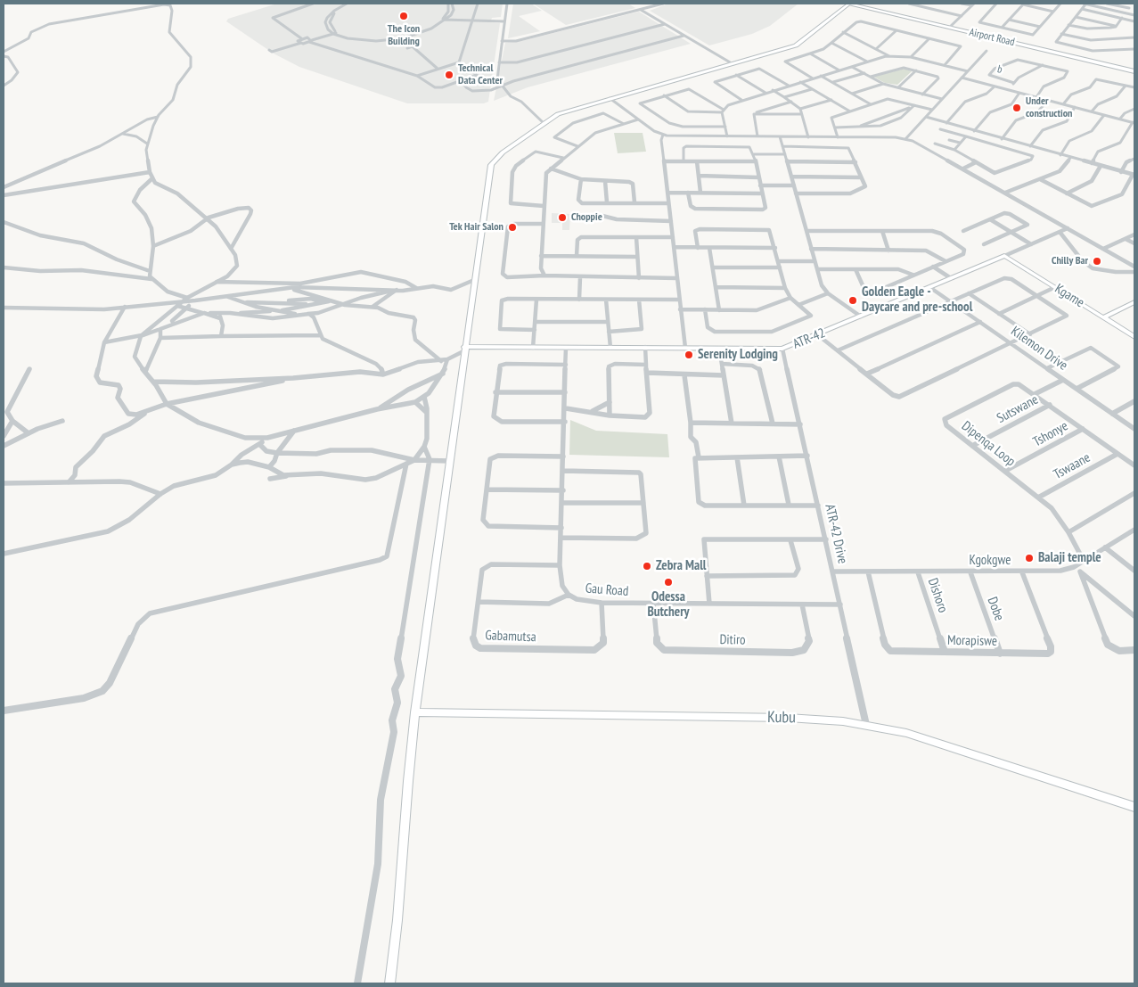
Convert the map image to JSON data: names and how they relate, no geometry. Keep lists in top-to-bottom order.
{
  "streets": {
    "main road": [
      "Airport Road",
      "Kgame",
      "ATR-42",
      "Kubu"
    ],
    "street": [
      "b",
      "Kilemon Drive",
      "Sutswane",
      "Tshonye",
      "Dipenqa Loop",
      "Tswaane",
      "ATR-42 Drive",
      "Kgokgwe",
      "Gau Road",
      "Dishoro",
      "Dobe",
      "Gabamutsa",
      "Ditiro",
      "Morapiswe"
    ]
  },
  "crossings": [
    ["Kgame", "ATR-42"],
    ["ATR-42", "Kilemon Drive"],
    ["ATR-42", "ATR-42 Drive"],
    ["ATR-42", "Gau Road"],
    ["Sutswane", "Dipenqa Loop"],
    ["Tshonye", "Dipenqa Loop"],
    ["Dipenqa Loop", "Tswaane"],
    ["Dipenqa Loop", "Kgokgwe"],
    ["ATR-42 Drive", "Kgokgwe"],
    ["ATR-42 Drive", "Gau Road"],
    ["ATR-42 Drive", "Kubu"],
    ["Kgokgwe", "Dishoro"],
    ["Kgokgwe", "Dobe"],
    ["Kgokgwe", "Morapiswe"],
    ["Gau Road", "Gabamutsa"],
    ["Gau Road", "Ditiro"],
    ["Dishoro", "Morapiswe"],
    ["Dobe", "Morapiswe"]
  ],
  "places": [
    "The Icon Building",
    "Technical Data Center",
    "Under construction",
    "Choppie",
    "Tek Hair Salon",
    "Chilly Bar",
    "Golden Eagle - Daycare and pre-school",
    "Serenity Lodging",
    "Balaji temple",
    "Zebra Mall",
    "Odessa Butchery"
  ]
}
